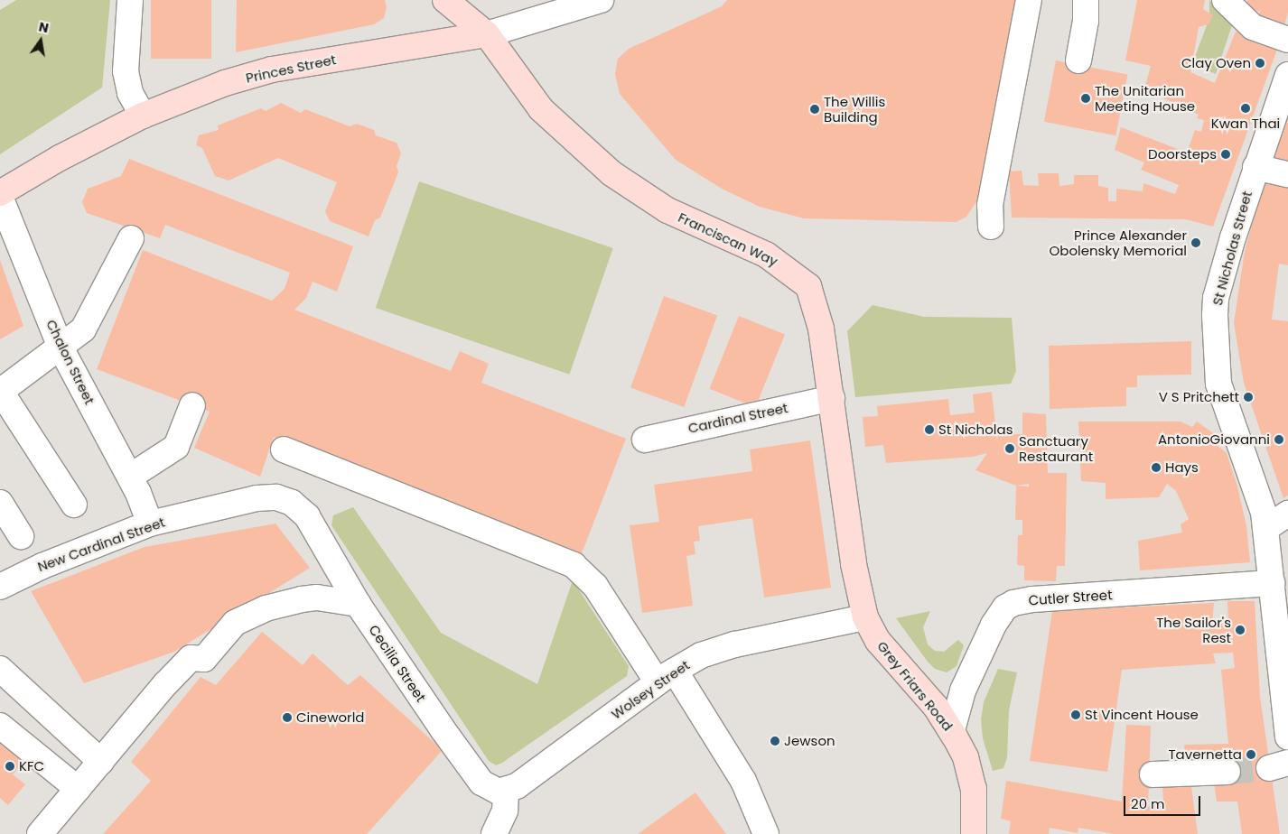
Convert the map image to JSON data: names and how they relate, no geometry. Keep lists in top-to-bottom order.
{
  "streets": {
    "main road": ["Princes Street", "Franciscan Way", "Grey Friars Road"],
    "street": [
      "St Nicholas Street",
      "Chalon Street",
      "Cardinal Street",
      "New Cardinal Street",
      "Cutler Street",
      "Cecilia Street",
      "Wolsey Street"
    ]
  },
  "crossings": [
    ["Princes Street", "Franciscan Way"],
    ["Princes Street", "Chalon Street"],
    ["Franciscan Way", "Cardinal Street"],
    ["Franciscan Way", "Grey Friars Road"],
    ["Franciscan Way", "Wolsey Street"],
    ["St Nicholas Street", "Cutler Street"],
    ["Chalon Street", "New Cardinal Street"],
    ["New Cardinal Street", "Cecilia Street"],
    ["Cutler Street", "Grey Friars Road"],
    ["Cecilia Street", "Wolsey Street"],
    ["Grey Friars Road", "Wolsey Street"]
  ],
  "places": [
    "Clay Oven",
    "The Unitarian Meeting House",
    "Kwan Thai",
    "The Willis Building",
    "Doorsteps",
    "Prince Alexander Obolensky Memorial",
    "V S Pritchett",
    "St Nicholas",
    "AntonioGiovanni",
    "Sanctuary Restaurant",
    "Hays",
    "The Sailor's Rest",
    "St Vincent House",
    "Cineworld",
    "Jewson",
    "Tavernetta",
    "KFC"
  ],
  "scale_bar": "20 m",
  "north": "top"
}
